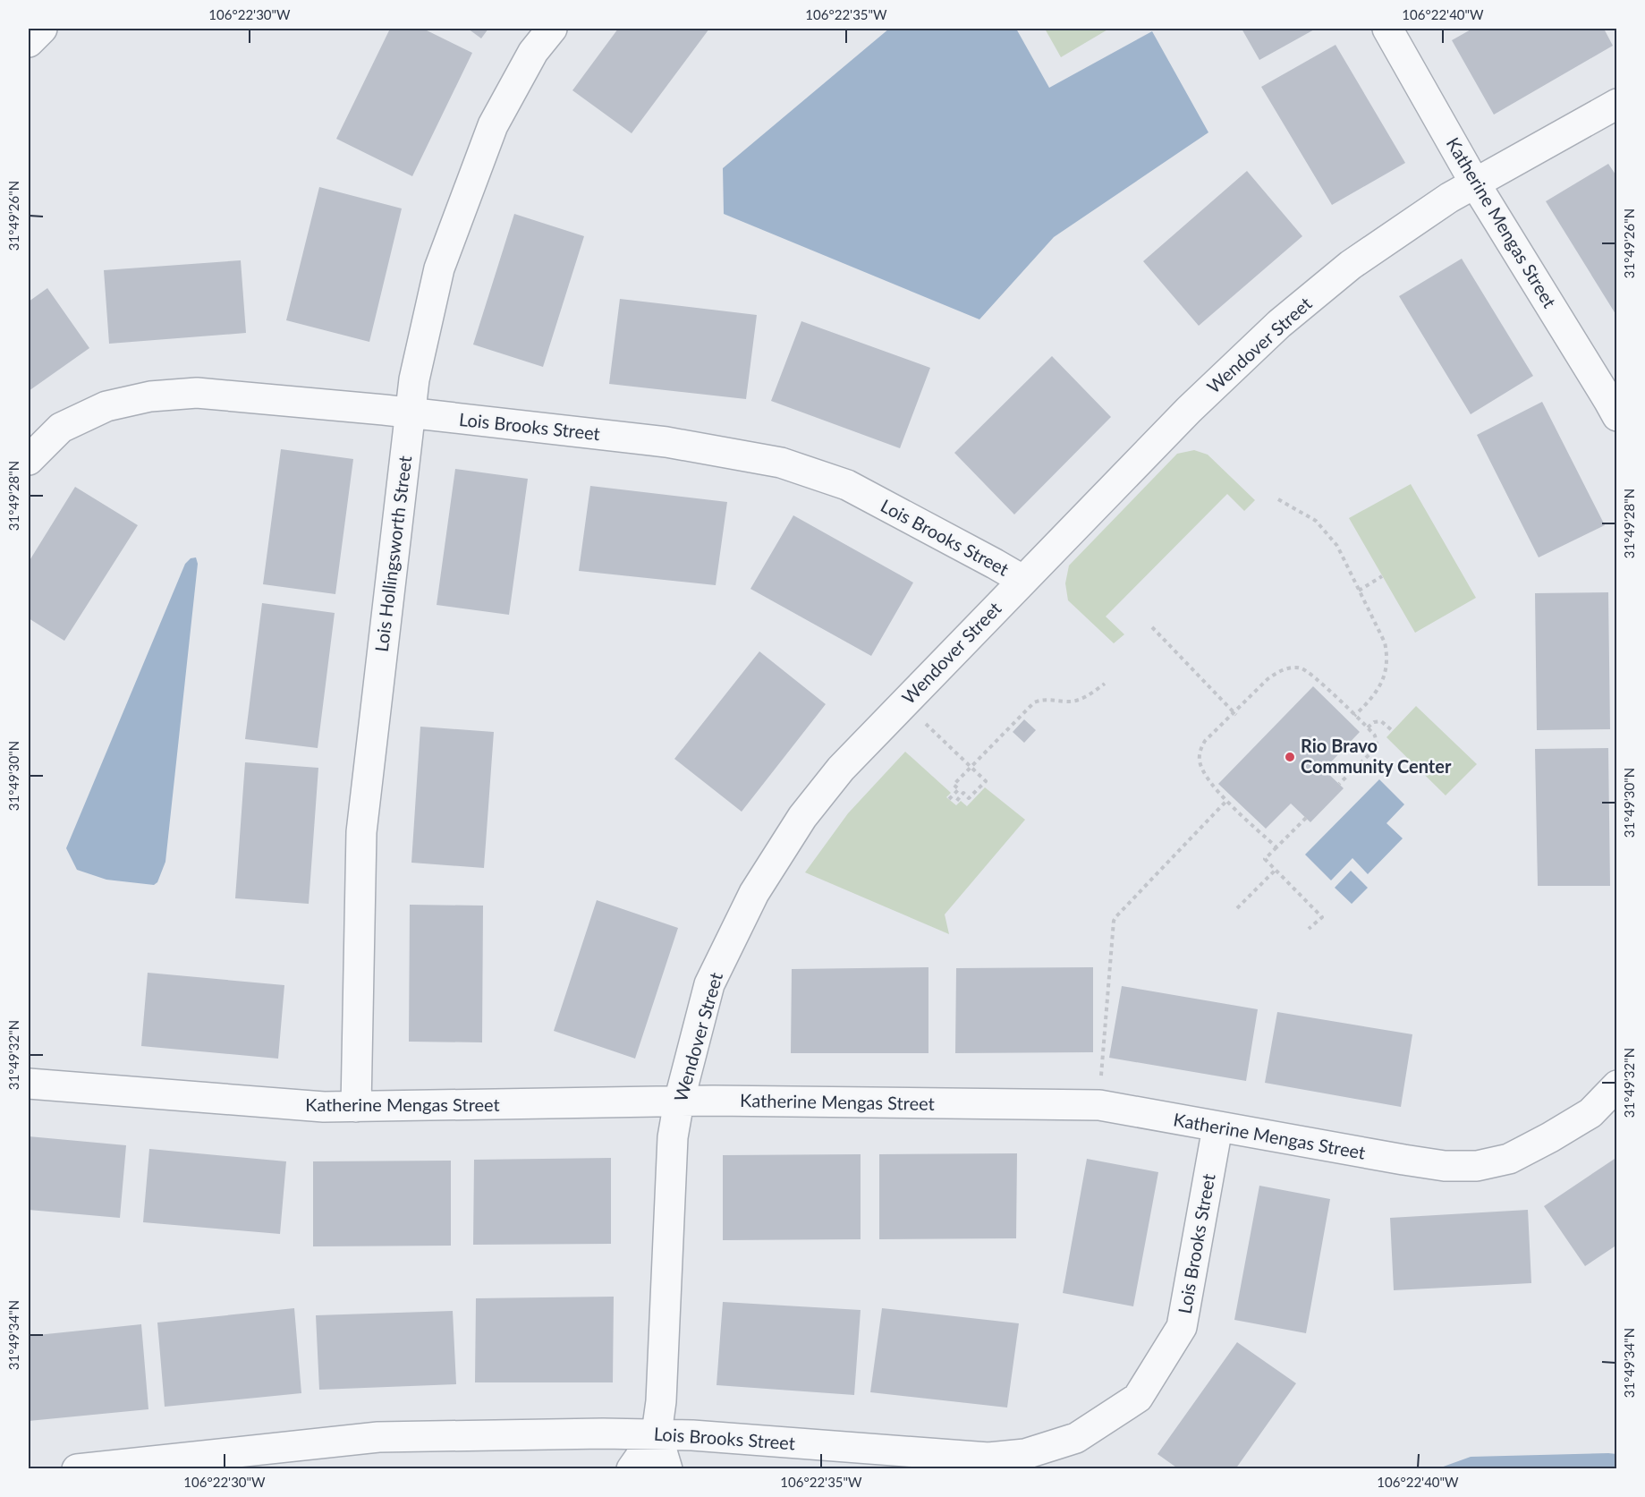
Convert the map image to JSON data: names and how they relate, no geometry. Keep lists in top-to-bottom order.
{
  "streets": {
    "street": [
      "Katherine Mengas Street",
      "Wendover Street",
      "Lois Brooks Street",
      "Lois Hollingsworth Street"
    ]
  },
  "crossings": [
    ["Katherine Mengas Street", "Wendover Street"],
    ["Katherine Mengas Street", "Lois Brooks Street"],
    ["Katherine Mengas Street", "Lois Hollingsworth Street"],
    ["Wendover Street", "Lois Brooks Street"],
    ["Lois Brooks Street", "Lois Hollingsworth Street"]
  ],
  "places": ["Rio Bravo Community Center"],
  "coordinates": [
    "106°22'30\"W",
    "106°22'35\"W",
    "106°22'40\"W",
    "31°49'26\"N",
    "31°49'28\"N",
    "31°49'30\"N",
    "31°49'32\"N",
    "31°49'34\"N"
  ]
}
